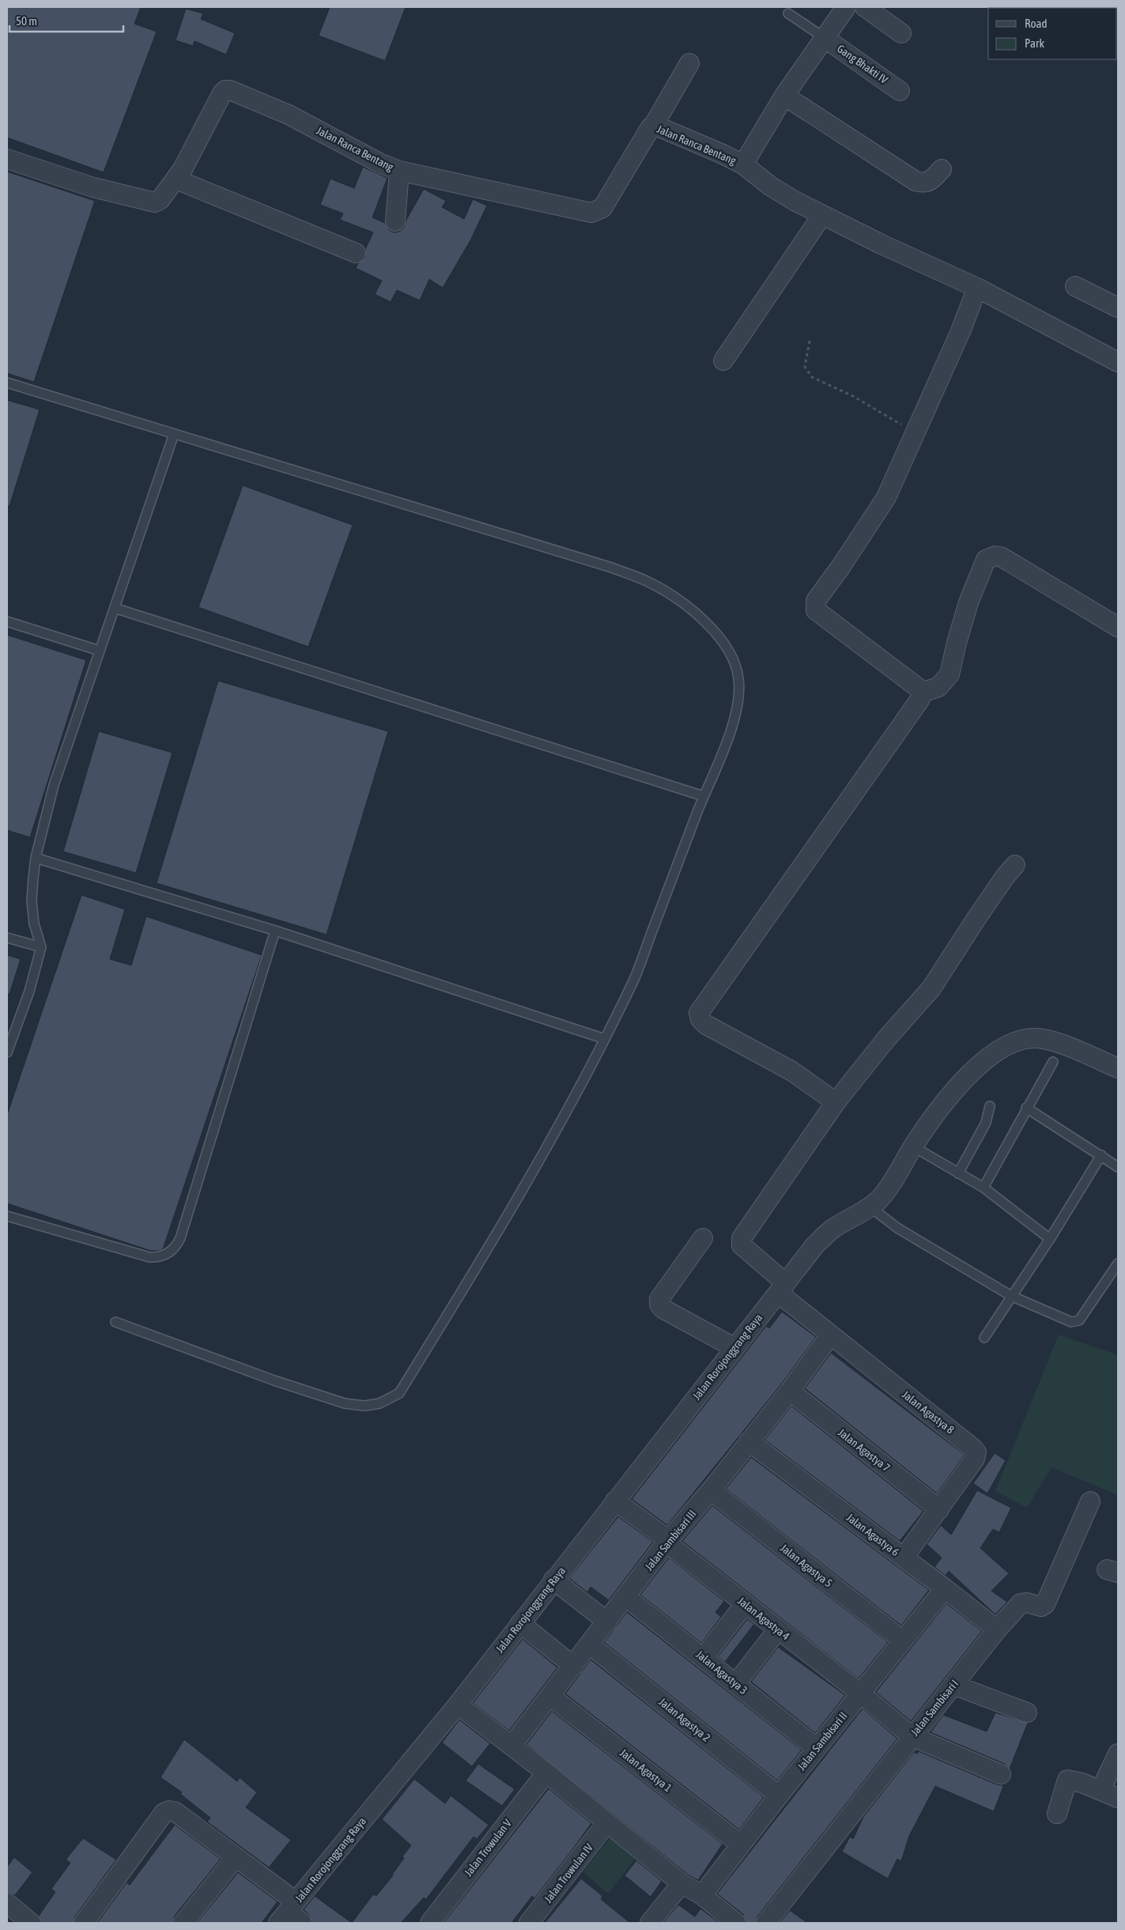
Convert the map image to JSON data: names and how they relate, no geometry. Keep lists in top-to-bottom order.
{
  "streets": {
    "street": [
      "Gang Bhakti IV",
      "Jalan Ranca Bentang",
      "Jalan Rorojonggrang Raya",
      "Jalan Agastya 8",
      "Jalan Agastya 7",
      "Jalan Agastya 6",
      "Jalan Sambisari III",
      "Jalan Agastya 5",
      "Jalan Agastya 4",
      "Jalan Agastya 3",
      "Jalan Sambisari I",
      "Jalan Agastya 2",
      "Jalan Sambisari II",
      "Jalan Agastya 1",
      "Jalan Trowulan V",
      "Jalan Trowulan IV"
    ]
  },
  "crossings": [
    ["Jalan Rorojonggrang Raya", "Jalan Agastya 8"],
    ["Jalan Rorojonggrang Raya", "Jalan Agastya 4"],
    ["Jalan Agastya 8", "Jalan Agastya 7"],
    ["Jalan Agastya 8", "Jalan Agastya 6"],
    ["Jalan Agastya 8", "Jalan Sambisari III"],
    ["Jalan Agastya 7", "Jalan Sambisari III"],
    ["Jalan Agastya 6", "Jalan Sambisari III"],
    ["Jalan Agastya 6", "Jalan Sambisari I"],
    ["Jalan Agastya 6", "Jalan Sambisari II"],
    ["Jalan Sambisari III", "Jalan Agastya 5"],
    ["Jalan Sambisari III", "Jalan Agastya 4"],
    ["Jalan Sambisari III", "Jalan Agastya 3"],
    ["Jalan Sambisari III", "Jalan Agastya 2"],
    ["Jalan Sambisari III", "Jalan Agastya 1"],
    ["Jalan Agastya 5", "Jalan Sambisari II"],
    ["Jalan Agastya 4", "Jalan Sambisari I"],
    ["Jalan Agastya 4", "Jalan Sambisari II"],
    ["Jalan Agastya 3", "Jalan Sambisari II"],
    ["Jalan Agastya 2", "Jalan Sambisari II"],
    ["Jalan Sambisari II", "Jalan Agastya 1"]
  ],
  "legend": ["Road", "Park"],
  "scale_bar": "50 m"
}
